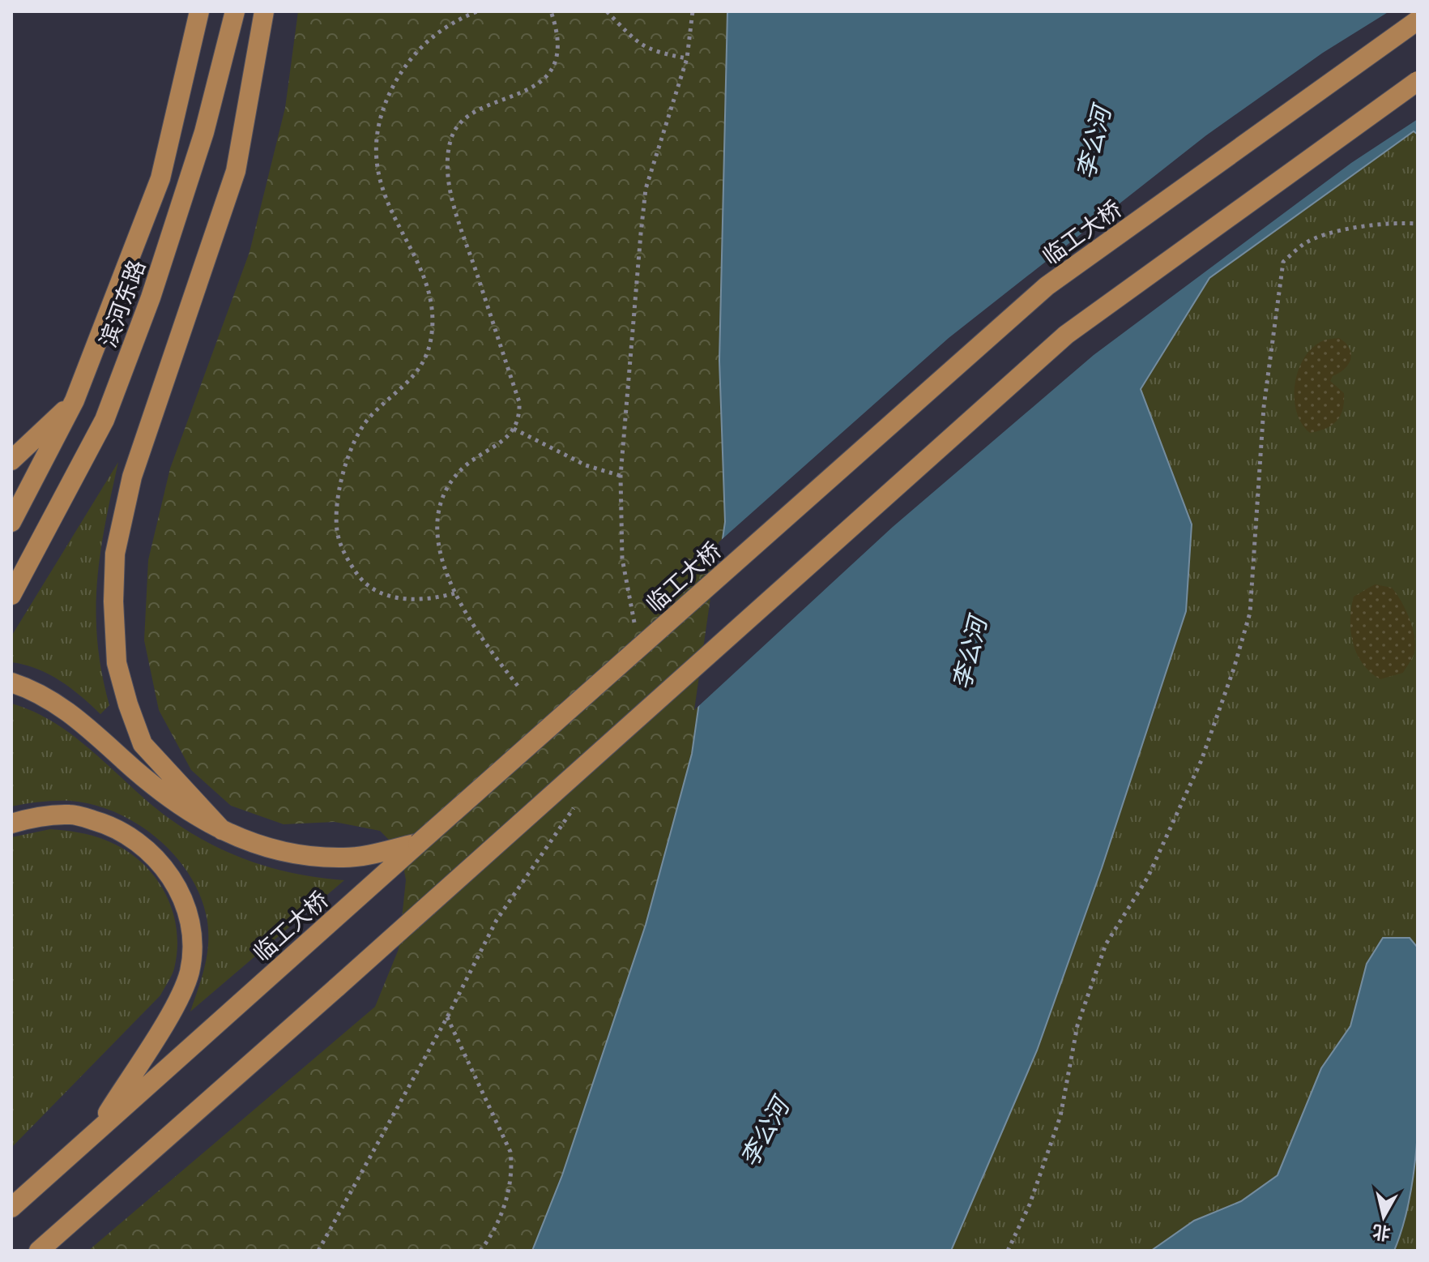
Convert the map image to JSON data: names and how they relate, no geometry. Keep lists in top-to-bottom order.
{
  "streets": {
    "main road": ["临工大桥", "滨河东路"]
  },
  "water": ["李公河"],
  "north": "bottom"
}
